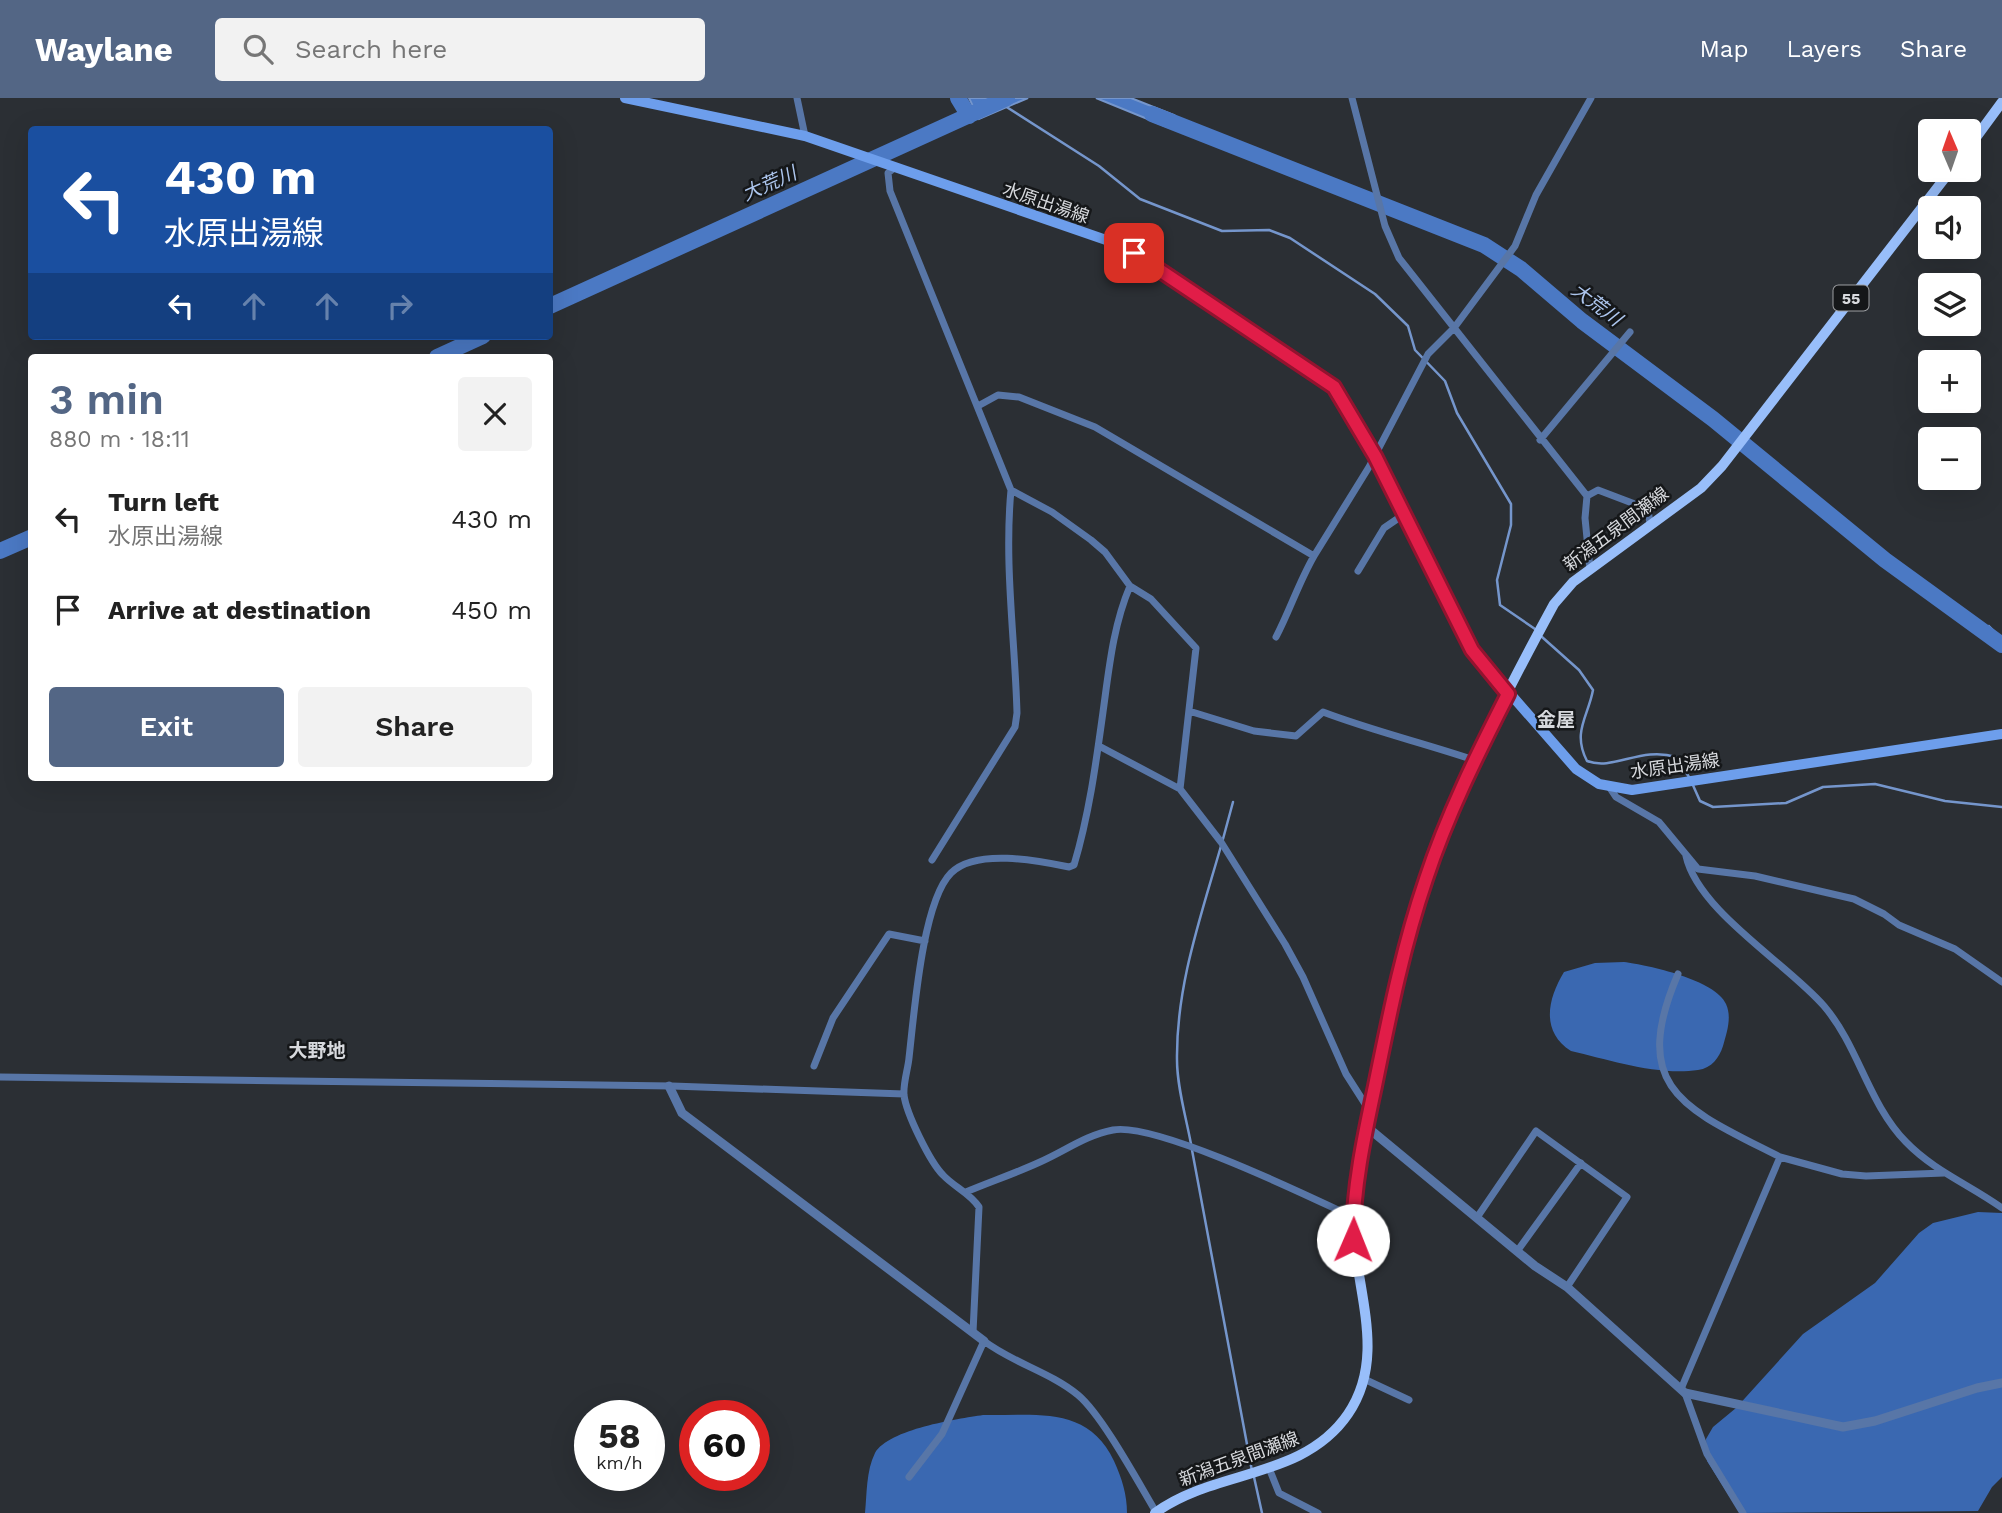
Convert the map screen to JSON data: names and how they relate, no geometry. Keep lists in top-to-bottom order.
{
  "streets": {
    "main road": ["水原出湯線", "55", "新潟五泉間瀬線"]
  },
  "crossings": [
    ["水原出湯線", "新潟五泉間瀬線"]
  ],
  "districts": ["金屋", "大野地"],
  "water": ["大荒川"],
  "north": "top",
  "page": {
    "header": "Waylane",
    "search": "Search here",
    "nav": ["Map", "Layers", "Share"],
    "map_buttons": ["+", "−"],
    "turn": ["430 m", "水原出湯線"],
    "heading": ["3 min", "880 m · 18:11"],
    "list": [
      {
        "name": "Turn left",
        "note": "水原出湯線",
        "value": "430 m"
      },
      {
        "name": "Arrive at destination",
        "value": "450 m"
      }
    ],
    "buttons": ["Exit", "Share"],
    "speed": "58 km/h",
    "limit": "60"
  }
}
